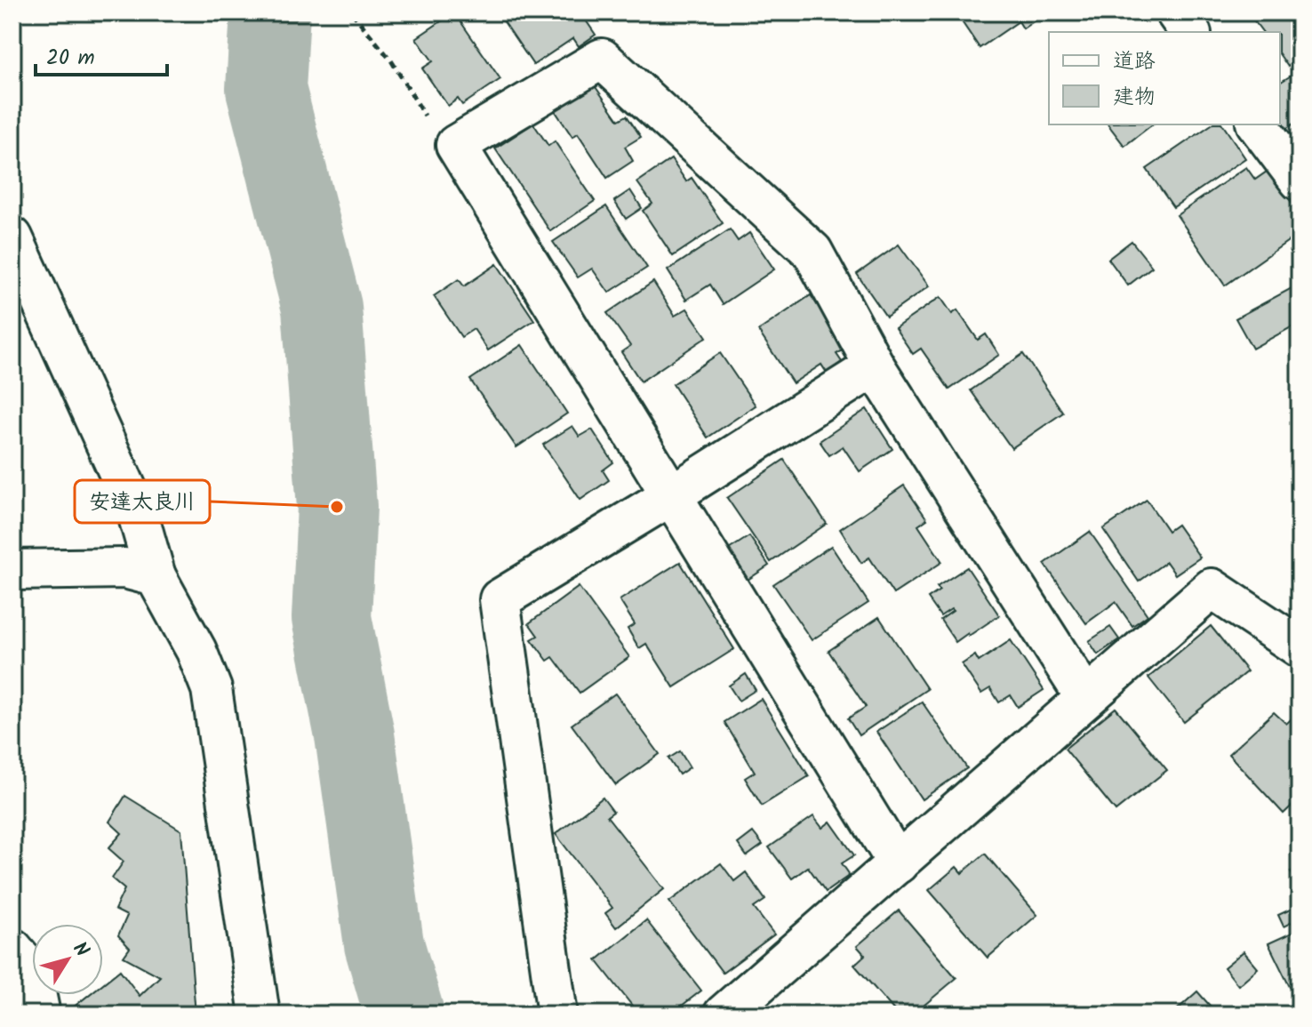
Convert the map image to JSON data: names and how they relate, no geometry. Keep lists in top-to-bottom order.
{
  "places": ["安達太良川"],
  "legend": ["道路", "建物"],
  "scale_bar": "20 m",
  "north": "top right"
}
